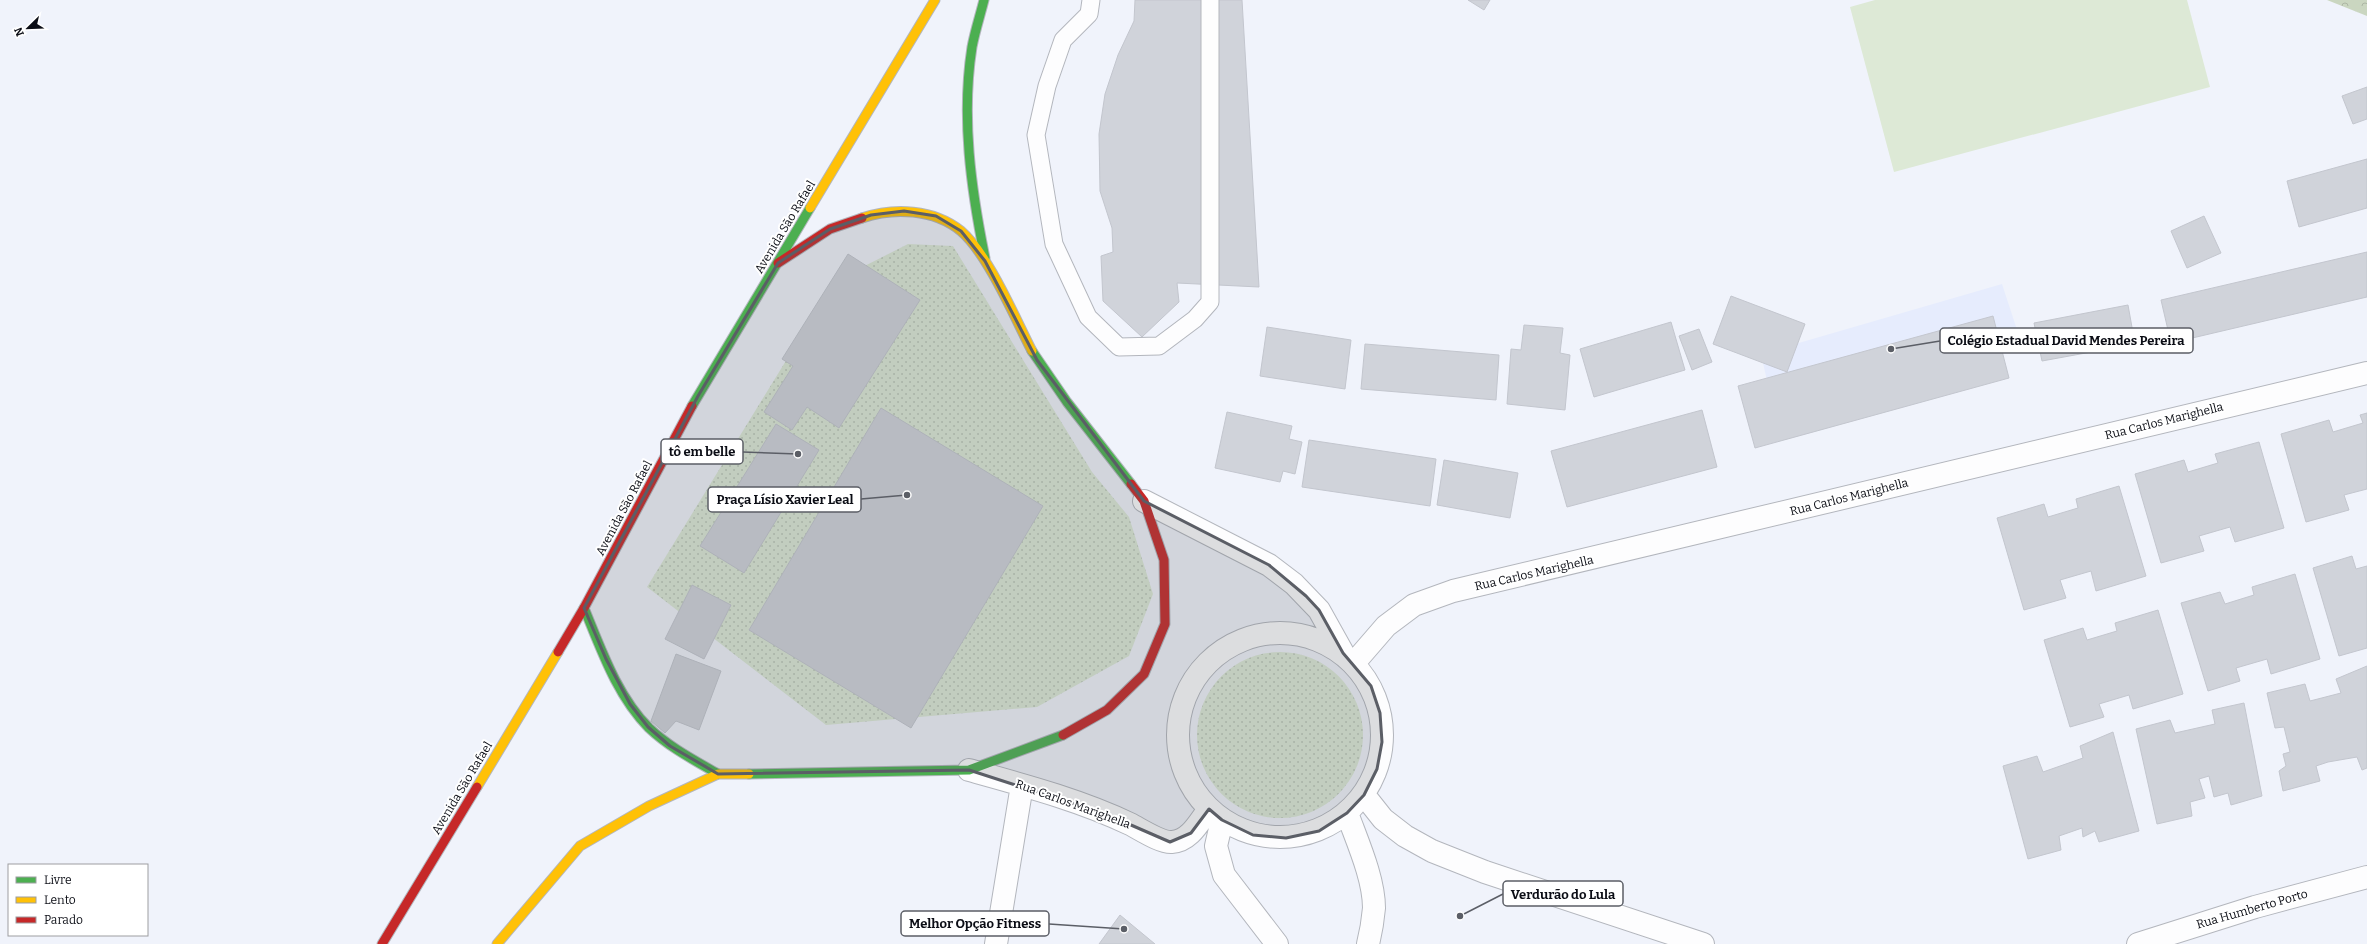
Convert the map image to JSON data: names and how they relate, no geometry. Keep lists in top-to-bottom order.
{
  "streets": {
    "main road": ["Avenida São Rafael"],
    "street": ["Rua Carlos Marighella", "Rua Humberto Porto"]
  },
  "places": [
    "Colégio Estadual David Mendes Pereira",
    "tô em belle",
    "Praça Lísio Xavier Leal",
    "Verdurão do Lula",
    "Melhor Opção Fitness"
  ],
  "legend": ["Livre", "Lento", "Parado"],
  "north": "bottom left"
}
